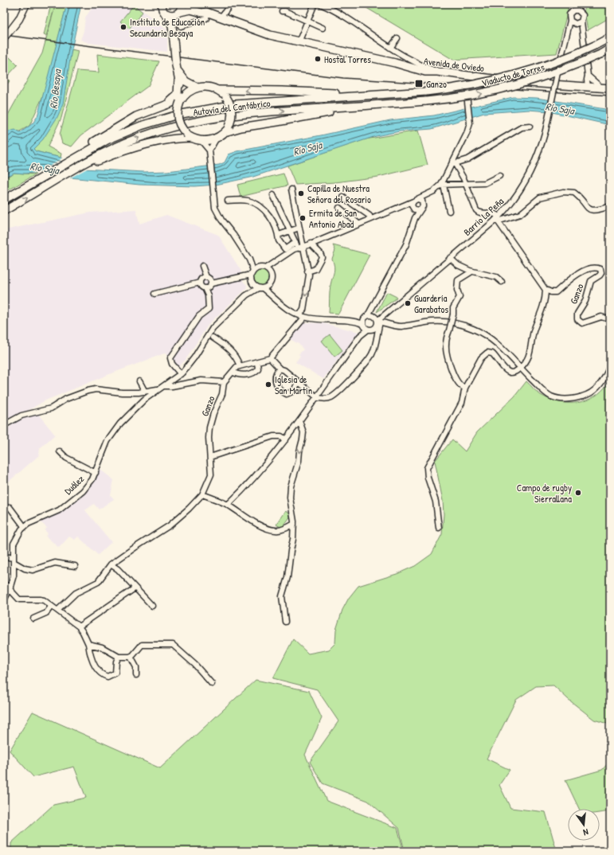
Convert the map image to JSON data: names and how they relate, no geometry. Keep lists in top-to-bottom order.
{
  "streets": {
    "highway": ["Avenida de Oviedo", "Viaducto de Torres", "Autovía del Cantábrico"],
    "street": ["Barrio La Peña", "Ganzo", "Duález"]
  },
  "crossings": [
    ["Viaducto de Torres", "Autovía del Cantábrico"],
    ["Ganzo", "Duález"]
  ],
  "water": ["Río Besaya", "Río Saja"],
  "places": {
    "other": [
      "Instituto de Educación Secundaria Besaya",
      "Hostal Torres",
      "Capilla de Nuestra Señora del Rosario",
      "Ermita de San Antonio Abad",
      "Guardería Garabatos",
      "Iglesia de San Martín",
      "Campo de rugby Sierrallana"
    ],
    "transit": ["Ganzo"]
  },
  "north": "bottom"
}
